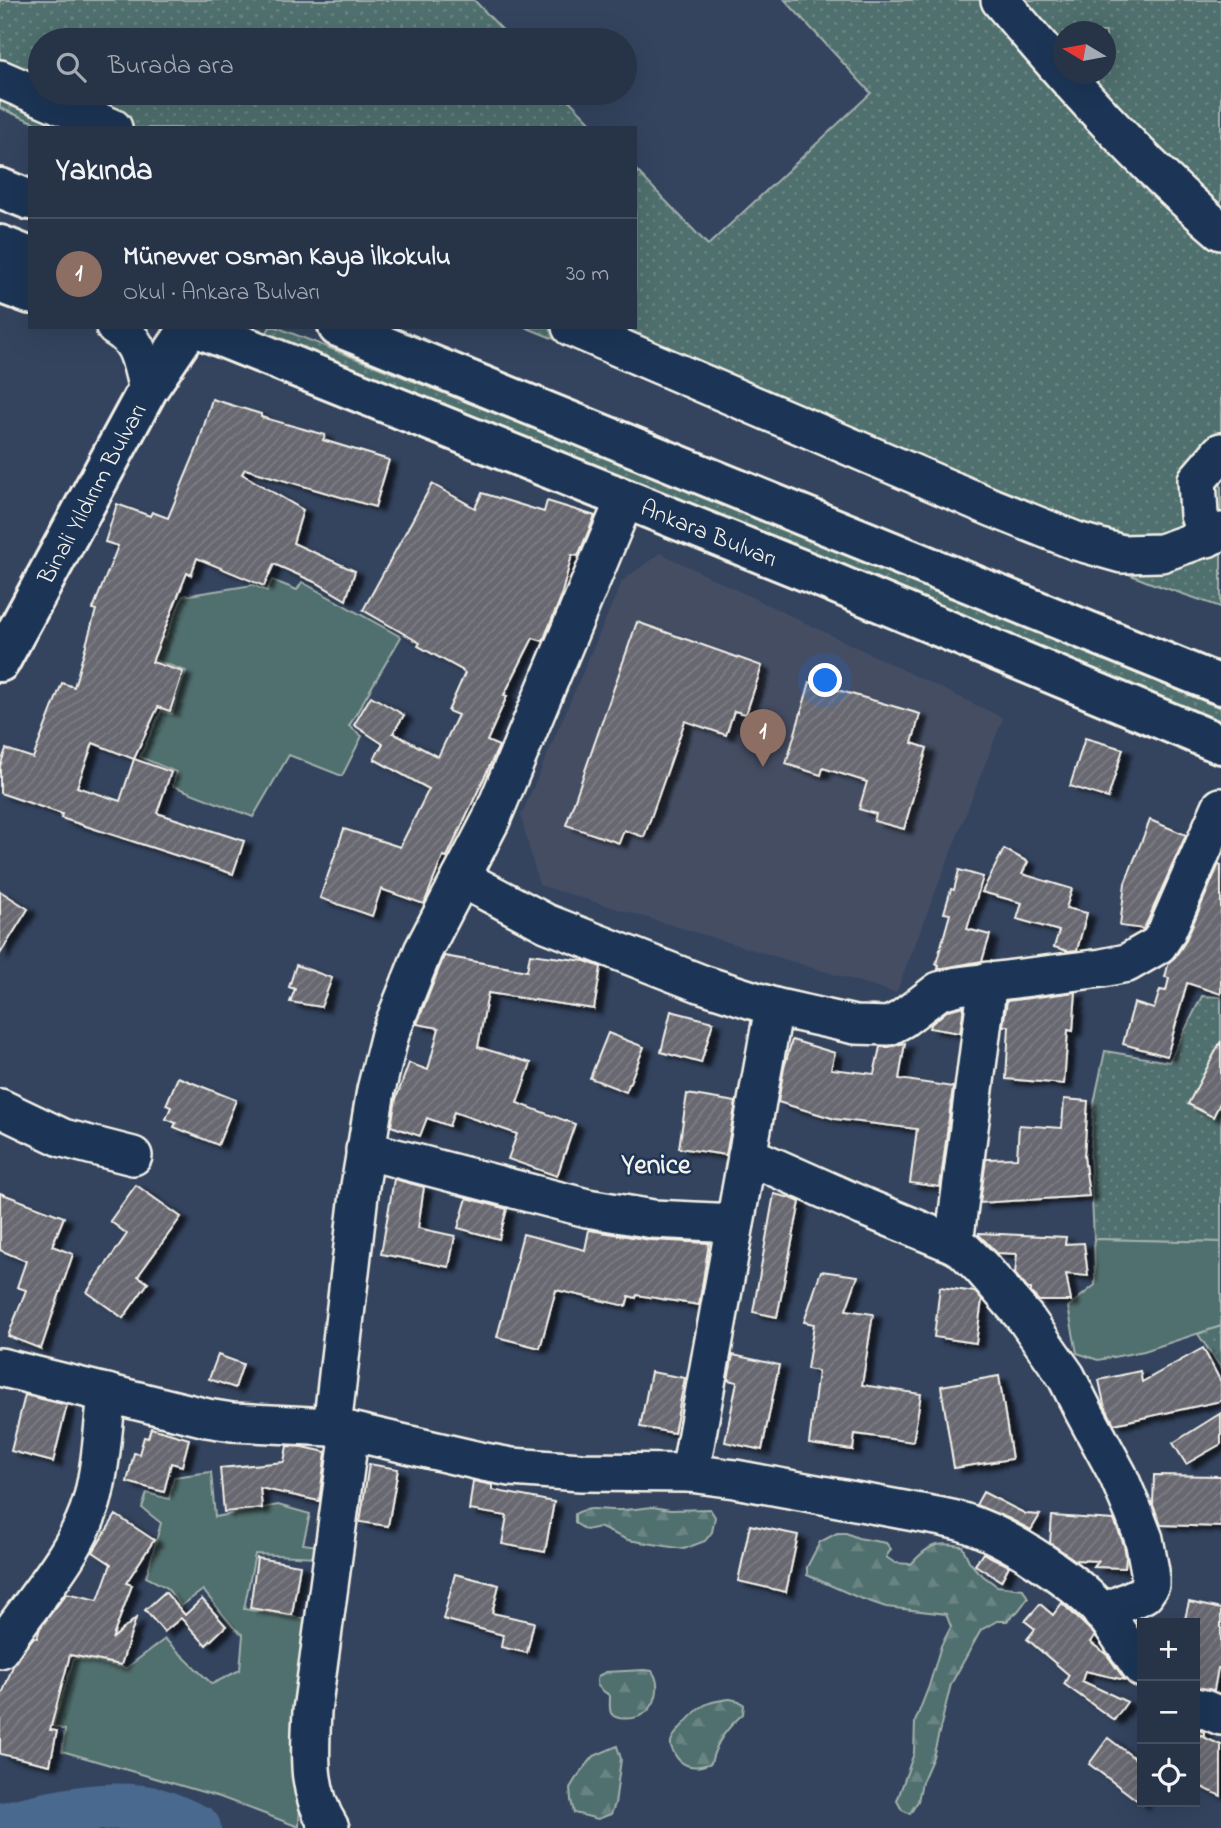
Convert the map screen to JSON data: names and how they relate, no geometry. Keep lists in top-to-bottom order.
{
  "streets": {
    "main road": ["Binali Yıldırım Bulvarı", "Ankara Bulvarı"]
  },
  "districts": ["Yenice"],
  "north": "left",
  "page": {
    "search": "Burada ara",
    "heading": "Yakında",
    "list": [
      {
        "mark": "1",
        "name": "Münevver Osman Kaya İlkokulu",
        "note": "Okul · Ankara Bulvarı",
        "value": "30 m"
      }
    ],
    "pins": "1",
    "map_buttons": ["+", "−"]
  }
}
